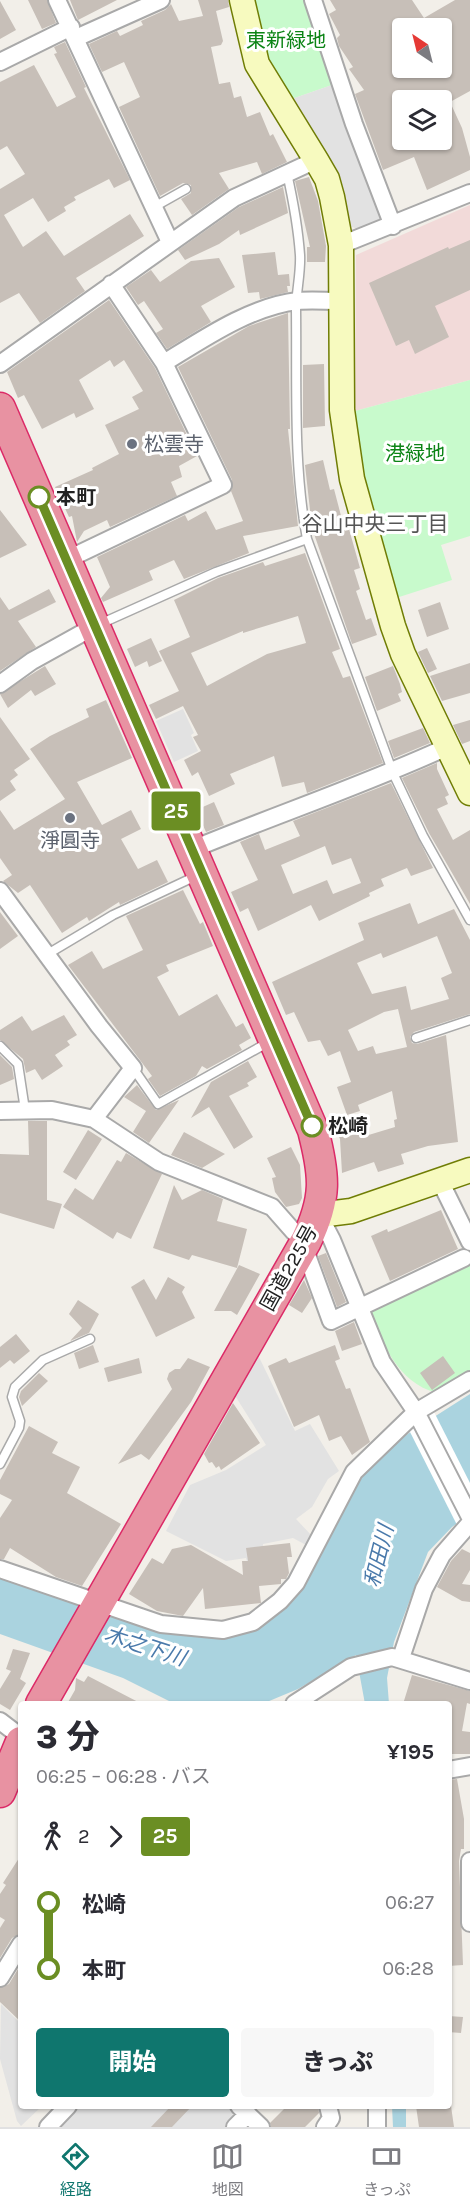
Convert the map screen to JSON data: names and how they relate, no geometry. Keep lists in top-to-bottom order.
{
  "streets": {
    "highway": ["国道225号"]
  },
  "districts": ["谷山中央三丁目"],
  "water": ["和田川", "木之下川"],
  "parks": ["東新緑地", "港緑地"],
  "places": [
    "松雲寺",
    "本町",
    "淨圓寺",
    "松崎"
  ],
  "lines": ["bus line 25"],
  "north": "top left",
  "page": {
    "on_map": "25",
    "heading": ["3 分", "06:25 – 06:28 · バス", "¥195"],
    "legs": ["2", "25"],
    "list": [
      {
        "name": "松崎",
        "value": "06:27"
      },
      {
        "name": "本町",
        "value": "06:28"
      }
    ],
    "buttons": ["開始", "きっぷ"],
    "tabs": ["経路", "地図", "きっぷ"]
  }
}
